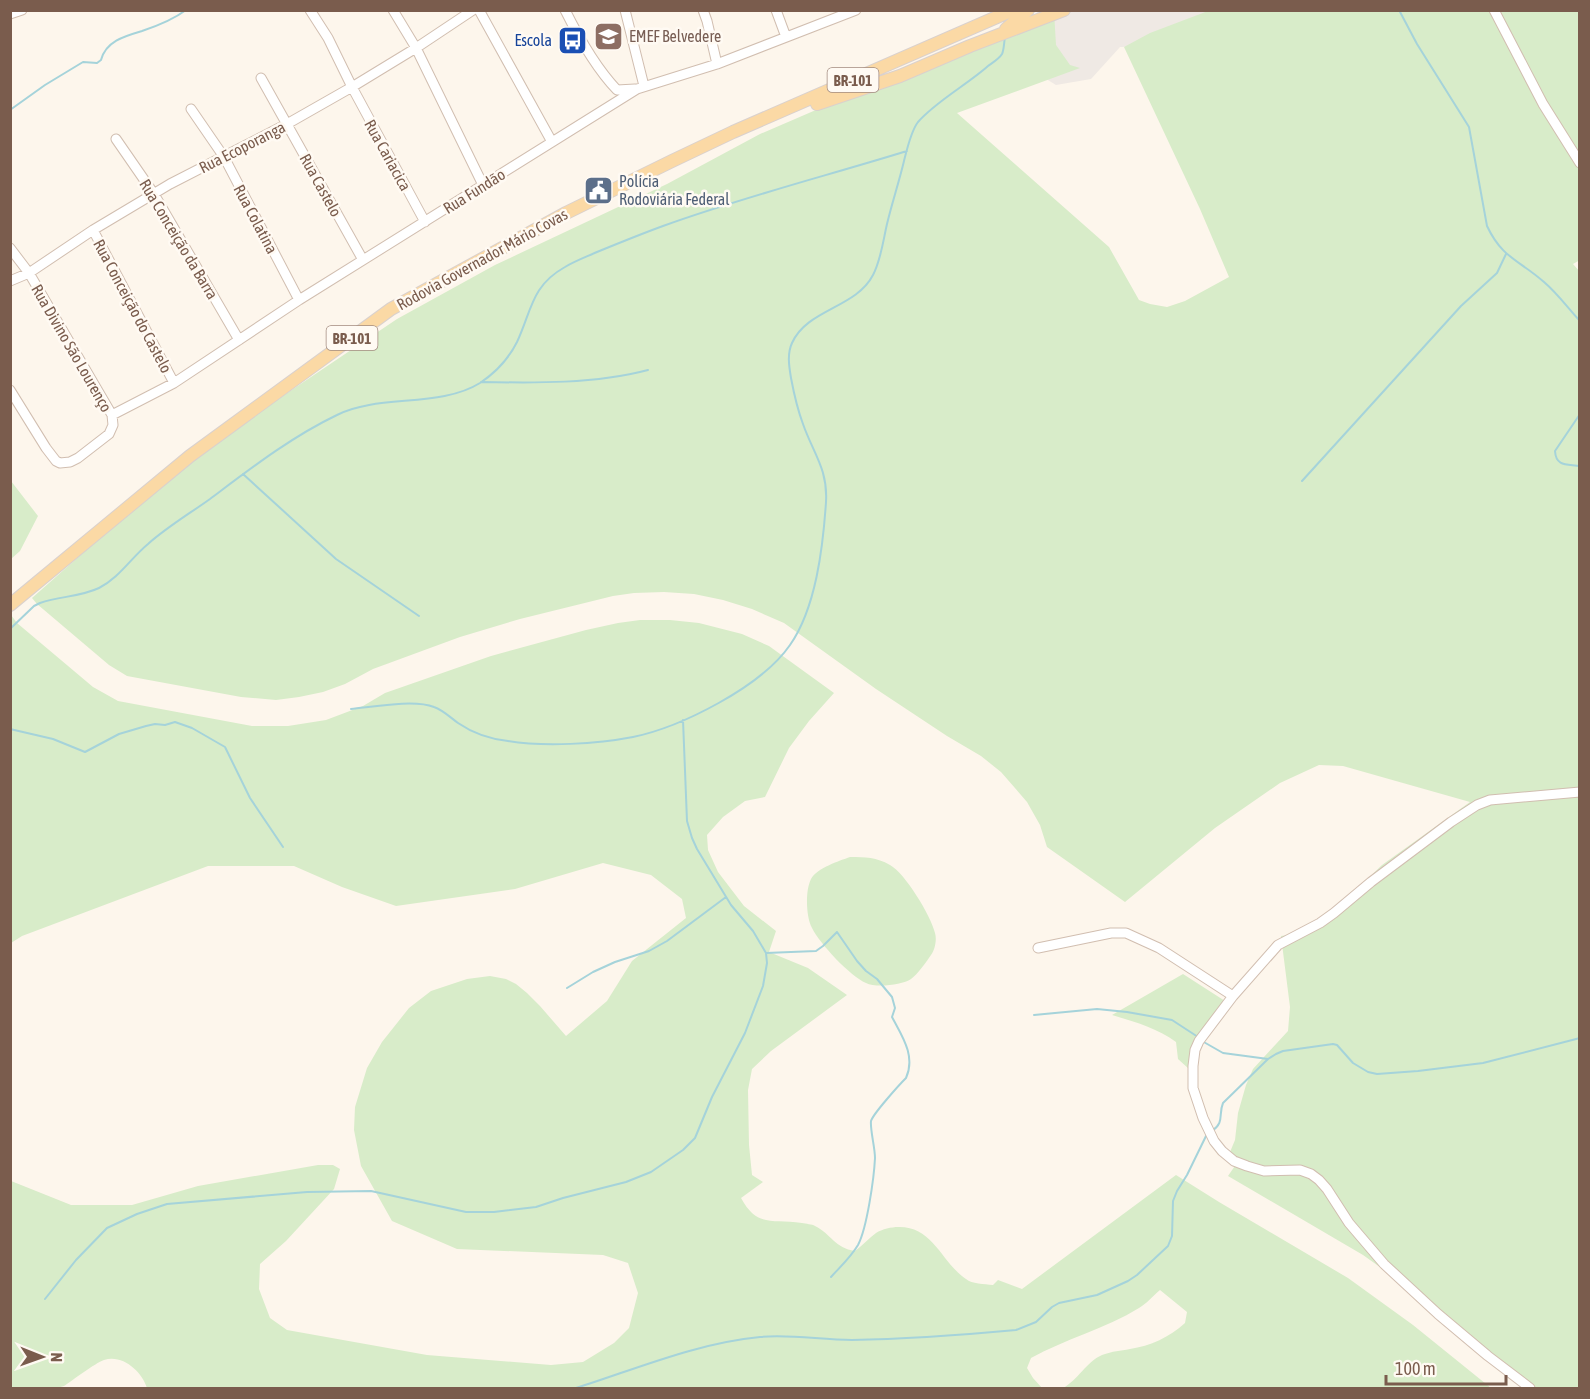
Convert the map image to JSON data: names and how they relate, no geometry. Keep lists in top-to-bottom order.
{
  "streets": {
    "main road": ["BR-101", "Rodovia Governador Mário Covas"],
    "street": [
      "Rua Ecoporanga",
      "Rua Cariacica",
      "Rua Castelo",
      "Rua Fundão",
      "Rua Colatina",
      "Rua Conceição da Barra",
      "Rua Conceição do Castelo",
      "Rua Divino São Lourenço"
    ]
  },
  "crossings": [
    ["Rua Ecoporanga", "Rua Cariacica"],
    ["Rua Ecoporanga", "Rua Castelo"],
    ["Rua Ecoporanga", "Rua Colatina"],
    ["Rua Ecoporanga", "Rua Conceição da Barra"],
    ["Rua Ecoporanga", "Rua Conceição do Castelo"],
    ["Rua Ecoporanga", "Rua Divino São Lourenço"],
    ["Rua Cariacica", "Rua Fundão"],
    ["Rua Castelo", "Rua Fundão"],
    ["Rua Fundão", "Rua Colatina"],
    ["Rua Fundão", "Rua Conceição da Barra"],
    ["Rua Fundão", "Rua Conceição do Castelo"],
    ["Rua Fundão", "Rua Divino São Lourenço"]
  ],
  "places": {
    "school or university": ["EMEF Belvedere"],
    "bus stop": ["Escola"],
    "public building": ["Polícia Rodoviária Federal"]
  },
  "scale_bar": "100 m",
  "north": "right"
}
